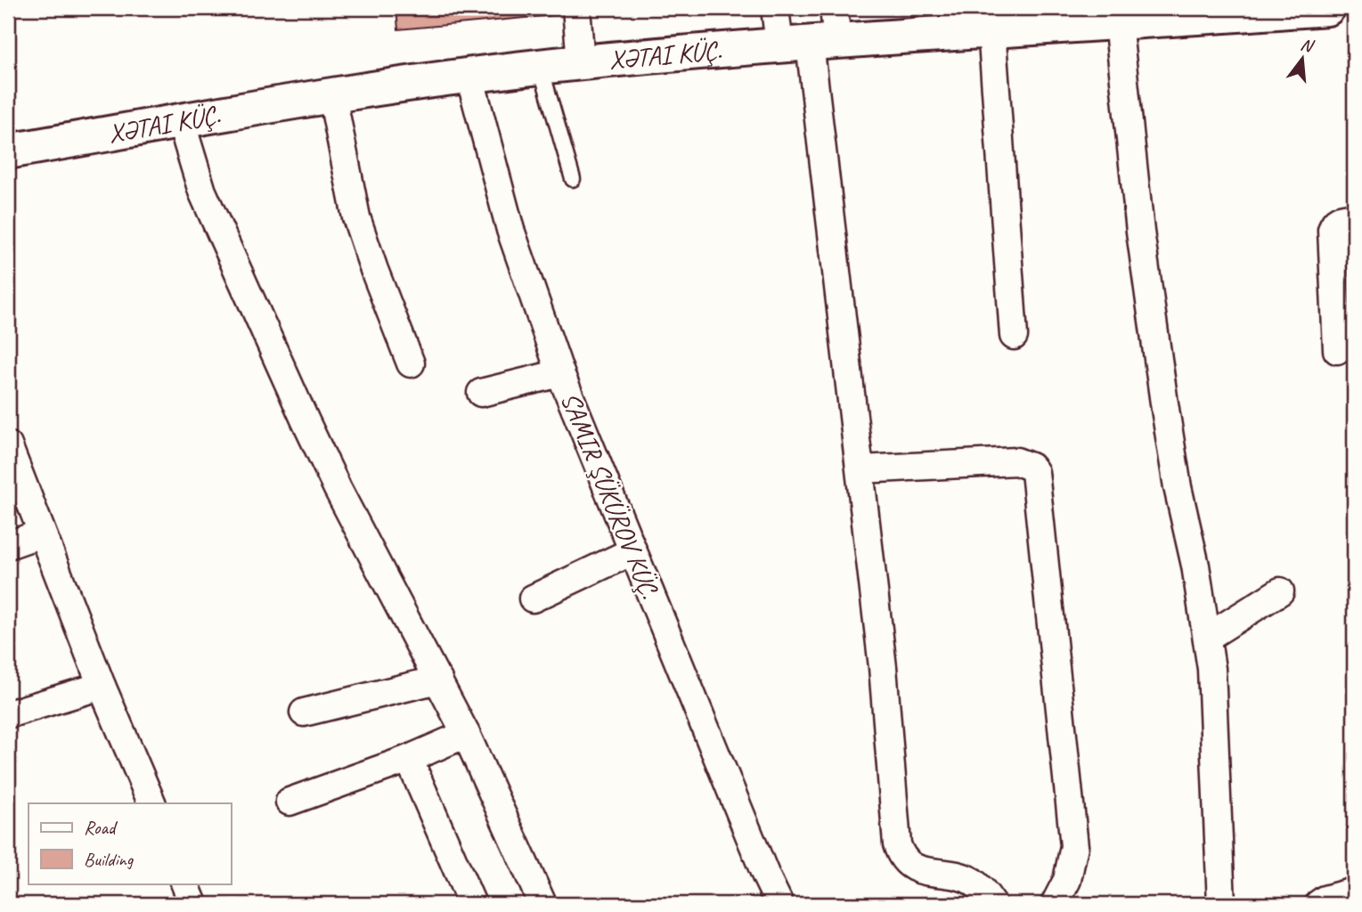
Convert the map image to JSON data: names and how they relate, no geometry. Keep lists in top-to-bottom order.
{
  "streets": {
    "street": ["XƏTAI KÜÇ.", "SAMIR ŞÜKÜROV KÜÇ."]
  },
  "crossings": [
    ["XƏTAI KÜÇ.", "SAMIR ŞÜKÜROV KÜÇ."]
  ],
  "legend": ["Road", "Building"],
  "north": "top"
}
